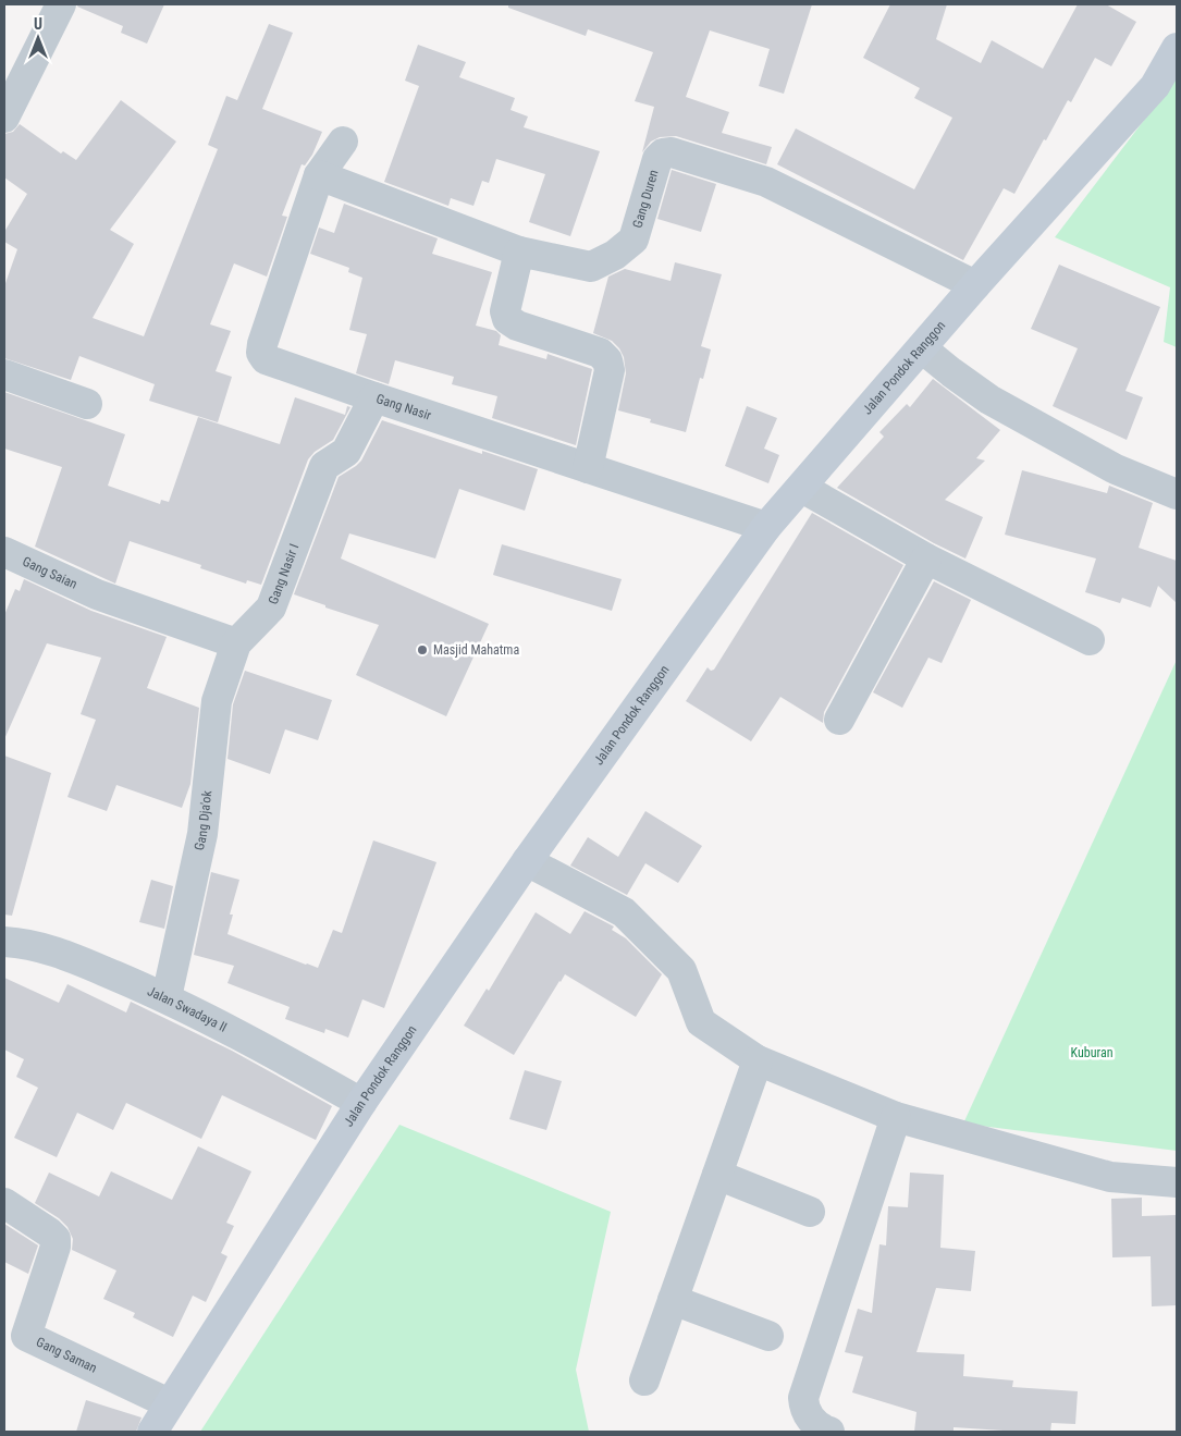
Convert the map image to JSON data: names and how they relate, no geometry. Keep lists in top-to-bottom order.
{
  "streets": {
    "street": [
      "Gang Duren",
      "Jalan Pondok Ranggon",
      "Gang Nasir",
      "Gang Saian",
      "Gang Nasir I",
      "Gang Dja'ok",
      "Jalan Swadaya II",
      "Gang Saman"
    ]
  },
  "crossings": [
    ["Gang Duren", "Jalan Pondok Ranggon"],
    ["Gang Duren", "Gang Nasir"],
    ["Jalan Pondok Ranggon", "Gang Nasir"],
    ["Jalan Pondok Ranggon", "Jalan Swadaya II"],
    ["Jalan Pondok Ranggon", "Gang Saman"],
    ["Gang Nasir", "Gang Nasir I"],
    ["Gang Saian", "Gang Nasir I"],
    ["Gang Saian", "Gang Dja'ok"],
    ["Gang Nasir I", "Gang Dja'ok"],
    ["Gang Dja'ok", "Jalan Swadaya II"]
  ],
  "parks": ["Kuburan"],
  "places": ["Masjid Mahatma"],
  "north": "top"
}
